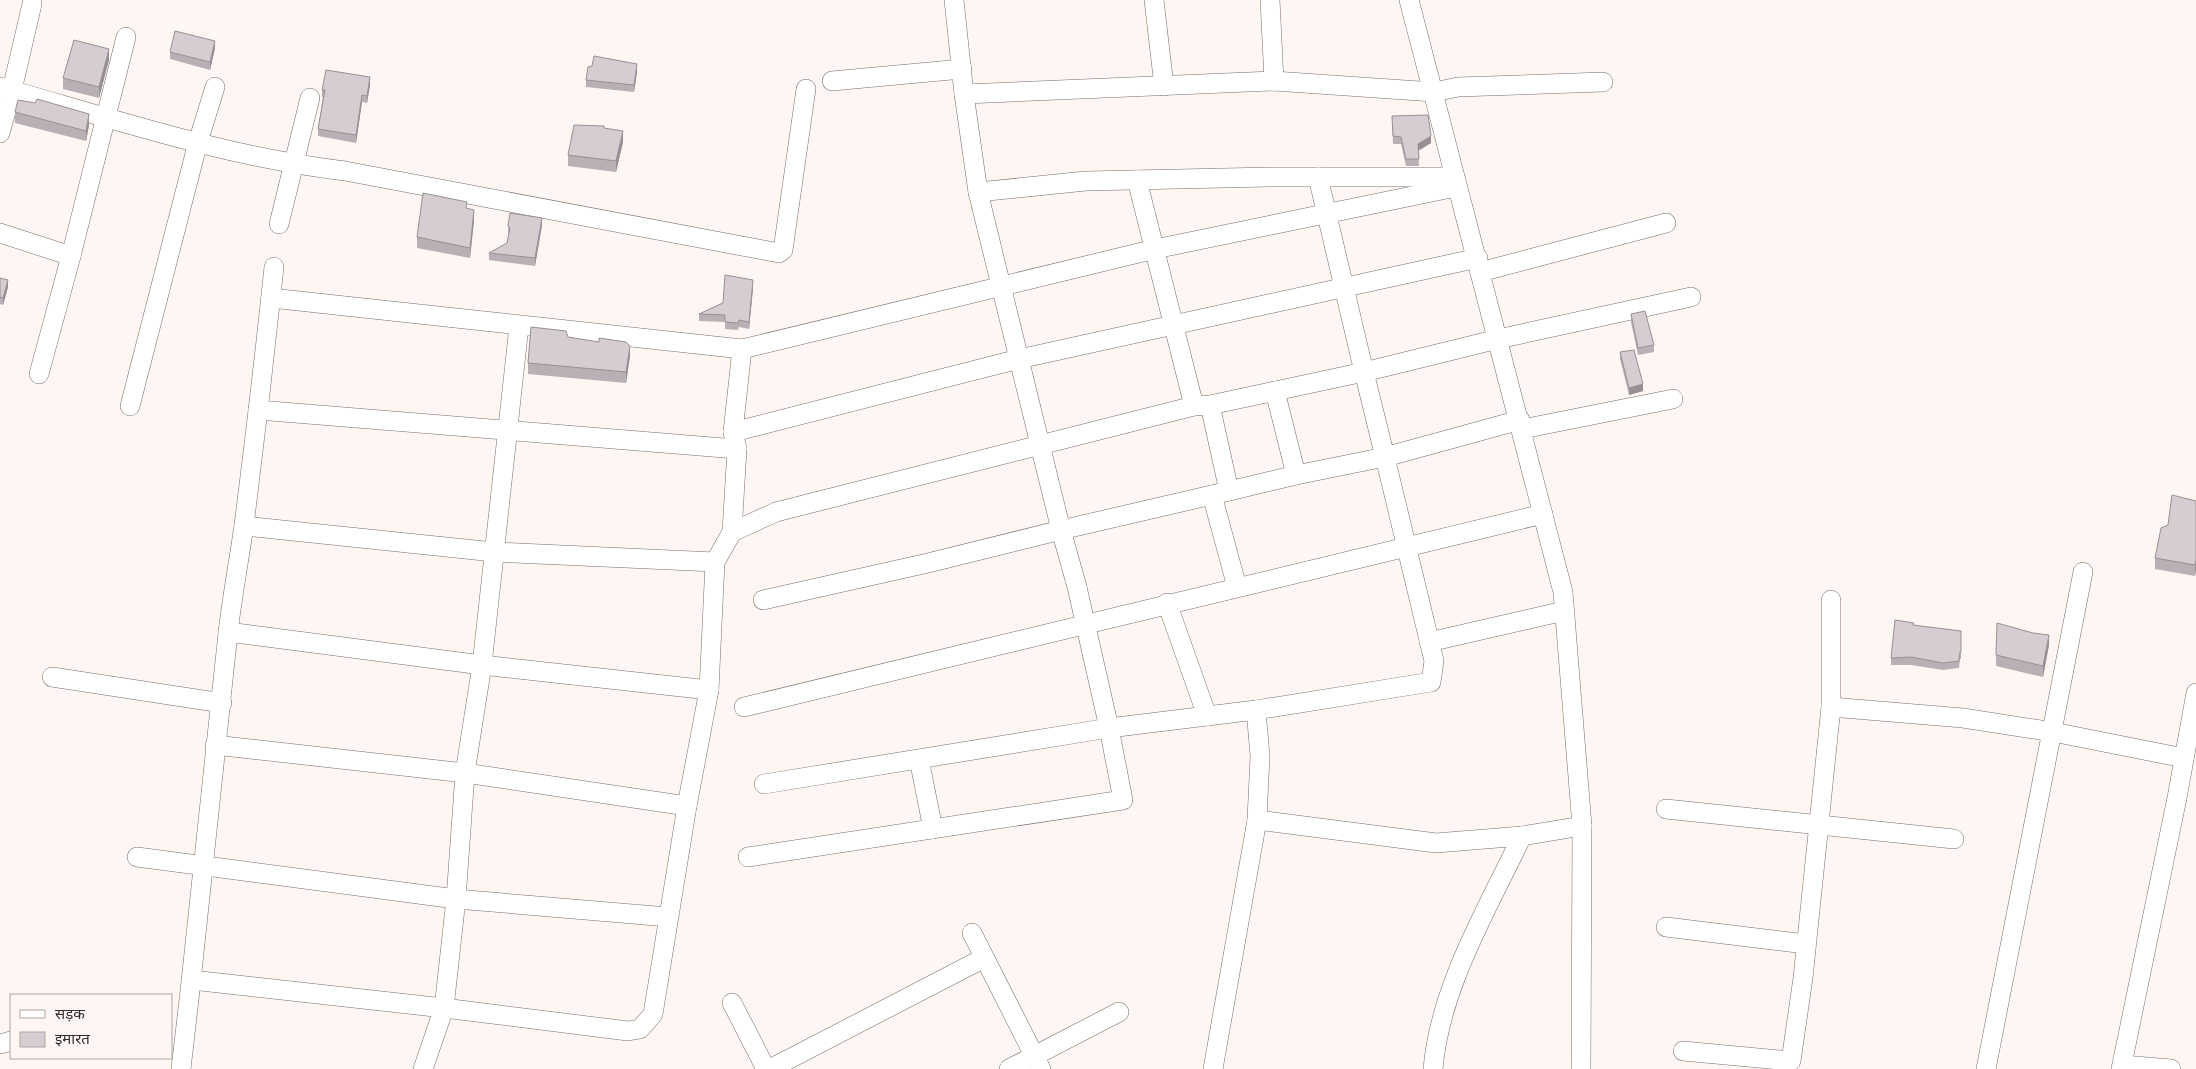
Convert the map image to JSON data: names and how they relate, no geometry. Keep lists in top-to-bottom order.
{
  "legend": ["सड़क", "इमारत"]
}
